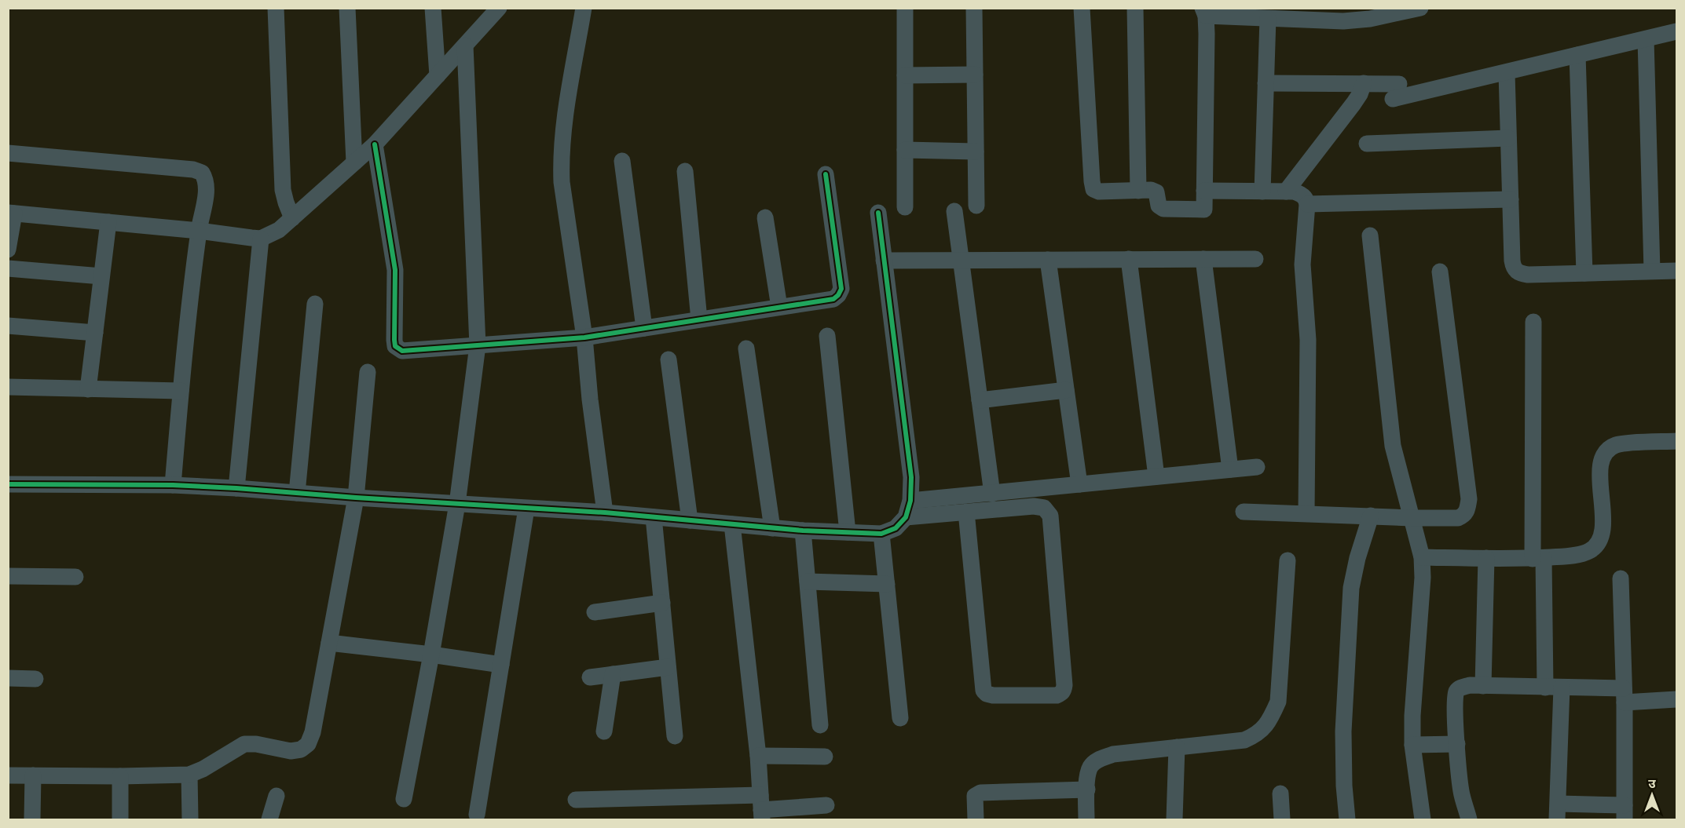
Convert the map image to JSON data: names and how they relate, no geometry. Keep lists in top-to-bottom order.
{
  "north": "top"
}
